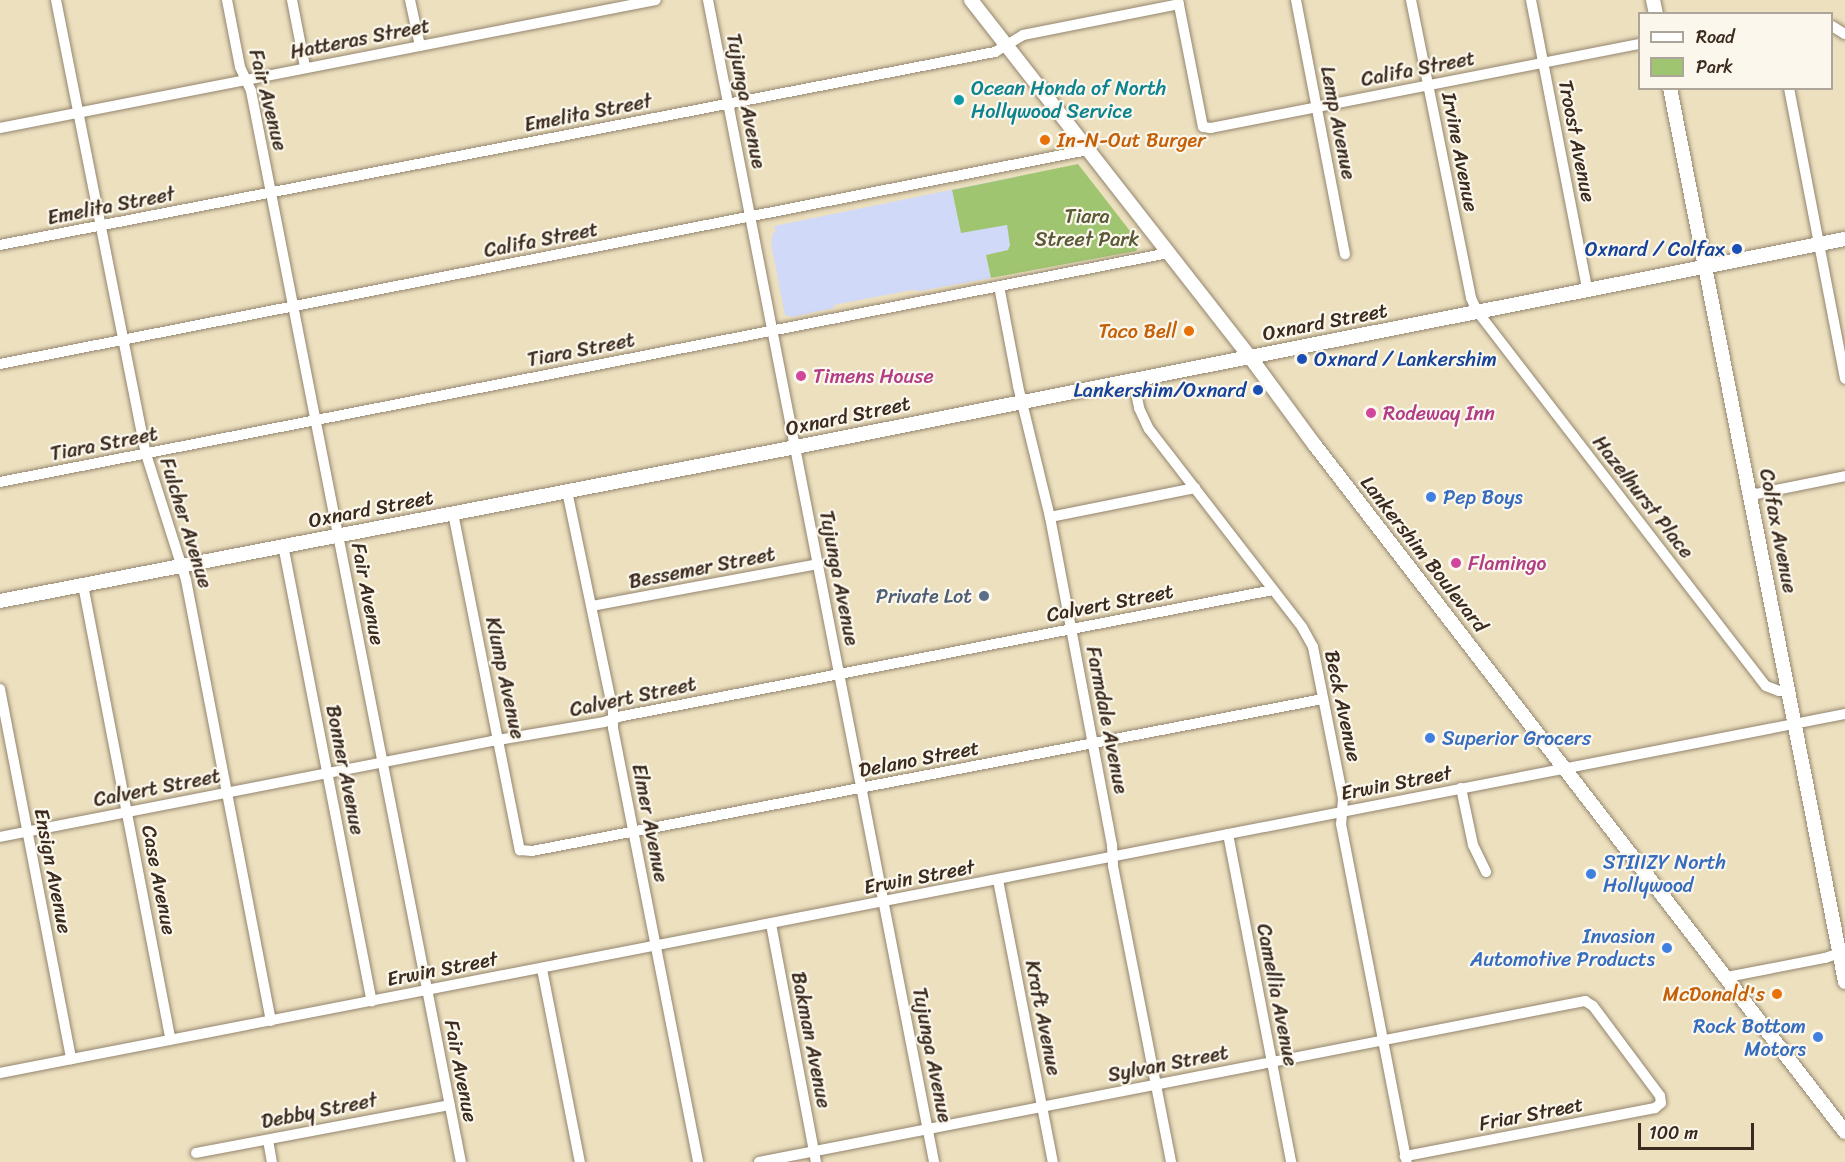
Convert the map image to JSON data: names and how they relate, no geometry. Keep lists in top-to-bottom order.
{
  "streets": {
    "main road": ["Oxnard Street", "Colfax Avenue", "Lankershim Boulevard"],
    "street": [
      "Hatteras Street",
      "Califa Street",
      "Fair Avenue",
      "Tujunga Avenue",
      "Emelita Street",
      "Lemp Avenue",
      "Troost Avenue",
      "Irvine Avenue",
      "Tiara Street",
      "Hazelhurst Place",
      "Fulcher Avenue",
      "Bessemer Street",
      "Calvert Street",
      "Klump Avenue",
      "Beck Avenue",
      "Farmdale Avenue",
      "Delano Street",
      "Bonner Avenue",
      "Erwin Street",
      "Elmer Avenue",
      "Ensign Avenue",
      "Case Avenue",
      "Camellia Avenue",
      "Kraft Avenue",
      "Bakman Avenue",
      "Sylvan Street",
      "Debby Street",
      "Friar Street"
    ]
  },
  "crossings": [
    ["Hatteras Street", "Fair Avenue"],
    ["Hatteras Street", "Fulcher Avenue"],
    ["Califa Street", "Fair Avenue"],
    ["Califa Street", "Tujunga Avenue"],
    ["Califa Street", "Emelita Street"],
    ["Califa Street", "Lemp Avenue"],
    ["Califa Street", "Troost Avenue"],
    ["Califa Street", "Irvine Avenue"],
    ["Califa Street", "Fulcher Avenue"],
    ["Califa Street", "Lankershim Boulevard"],
    ["Fair Avenue", "Emelita Street"],
    ["Fair Avenue", "Oxnard Street"],
    ["Fair Avenue", "Tiara Street"],
    ["Fair Avenue", "Calvert Street"],
    ["Fair Avenue", "Erwin Street"],
    ["Fair Avenue", "Debby Street"],
    ["Tujunga Avenue", "Emelita Street"],
    ["Tujunga Avenue", "Oxnard Street"],
    ["Tujunga Avenue", "Tiara Street"],
    ["Tujunga Avenue", "Bessemer Street"],
    ["Tujunga Avenue", "Calvert Street"],
    ["Tujunga Avenue", "Delano Street"],
    ["Tujunga Avenue", "Erwin Street"],
    ["Tujunga Avenue", "Sylvan Street"],
    ["Emelita Street", "Fulcher Avenue"],
    ["Emelita Street", "Lankershim Boulevard"],
    ["Troost Avenue", "Oxnard Street"],
    ["Irvine Avenue", "Oxnard Street"],
    ["Irvine Avenue", "Hazelhurst Place"],
    ["Oxnard Street", "Hazelhurst Place"],
    ["Oxnard Street", "Fulcher Avenue"],
    ["Oxnard Street", "Colfax Avenue"],
    ["Oxnard Street", "Lankershim Boulevard"],
    ["Oxnard Street", "Klump Avenue"],
    ["Oxnard Street", "Beck Avenue"],
    ["Oxnard Street", "Farmdale Avenue"],
    ["Oxnard Street", "Bonner Avenue"],
    ["Oxnard Street", "Elmer Avenue"],
    ["Oxnard Street", "Case Avenue"],
    ["Tiara Street", "Fulcher Avenue"],
    ["Tiara Street", "Lankershim Boulevard"],
    ["Tiara Street", "Farmdale Avenue"],
    ["Hazelhurst Place", "Colfax Avenue"],
    ["Fulcher Avenue", "Calvert Street"],
    ["Fulcher Avenue", "Erwin Street"],
    ["Colfax Avenue", "Erwin Street"],
    ["Lankershim Boulevard", "Erwin Street"],
    ["Bessemer Street", "Elmer Avenue"],
    ["Calvert Street", "Klump Avenue"],
    ["Calvert Street", "Beck Avenue"],
    ["Calvert Street", "Farmdale Avenue"],
    ["Calvert Street", "Bonner Avenue"],
    ["Calvert Street", "Elmer Avenue"],
    ["Calvert Street", "Ensign Avenue"],
    ["Calvert Street", "Case Avenue"],
    ["Klump Avenue", "Delano Street"],
    ["Beck Avenue", "Delano Street"],
    ["Beck Avenue", "Erwin Street"],
    ["Beck Avenue", "Sylvan Street"],
    ["Beck Avenue", "Friar Street"],
    ["Farmdale Avenue", "Delano Street"],
    ["Farmdale Avenue", "Erwin Street"],
    ["Farmdale Avenue", "Sylvan Street"],
    ["Delano Street", "Elmer Avenue"],
    ["Bonner Avenue", "Erwin Street"],
    ["Erwin Street", "Elmer Avenue"],
    ["Erwin Street", "Ensign Avenue"],
    ["Erwin Street", "Case Avenue"],
    ["Erwin Street", "Camellia Avenue"],
    ["Erwin Street", "Kraft Avenue"],
    ["Erwin Street", "Bakman Avenue"],
    ["Camellia Avenue", "Sylvan Street"],
    ["Kraft Avenue", "Sylvan Street"],
    ["Bakman Avenue", "Sylvan Street"],
    ["Sylvan Street", "Friar Street"]
  ],
  "parks": ["Tiara Street Park"],
  "places": [
    "Ocean Honda of North Hollywood Service",
    "In-N-Out Burger",
    "Oxnard / Colfax",
    "Taco Bell",
    "Oxnard / Lankershim",
    "Timens House",
    "Lankershim/Oxnard",
    "Rodeway Inn",
    "Pep Boys",
    "Flamingo",
    "Private Lot",
    "Superior Grocers",
    "STIIIZY North Hollywood",
    "Invasion Automotive Products",
    "McDonald's",
    "Rock Bottom Motors"
  ],
  "legend": ["Road", "Park"],
  "scale_bar": "100 m"
}
